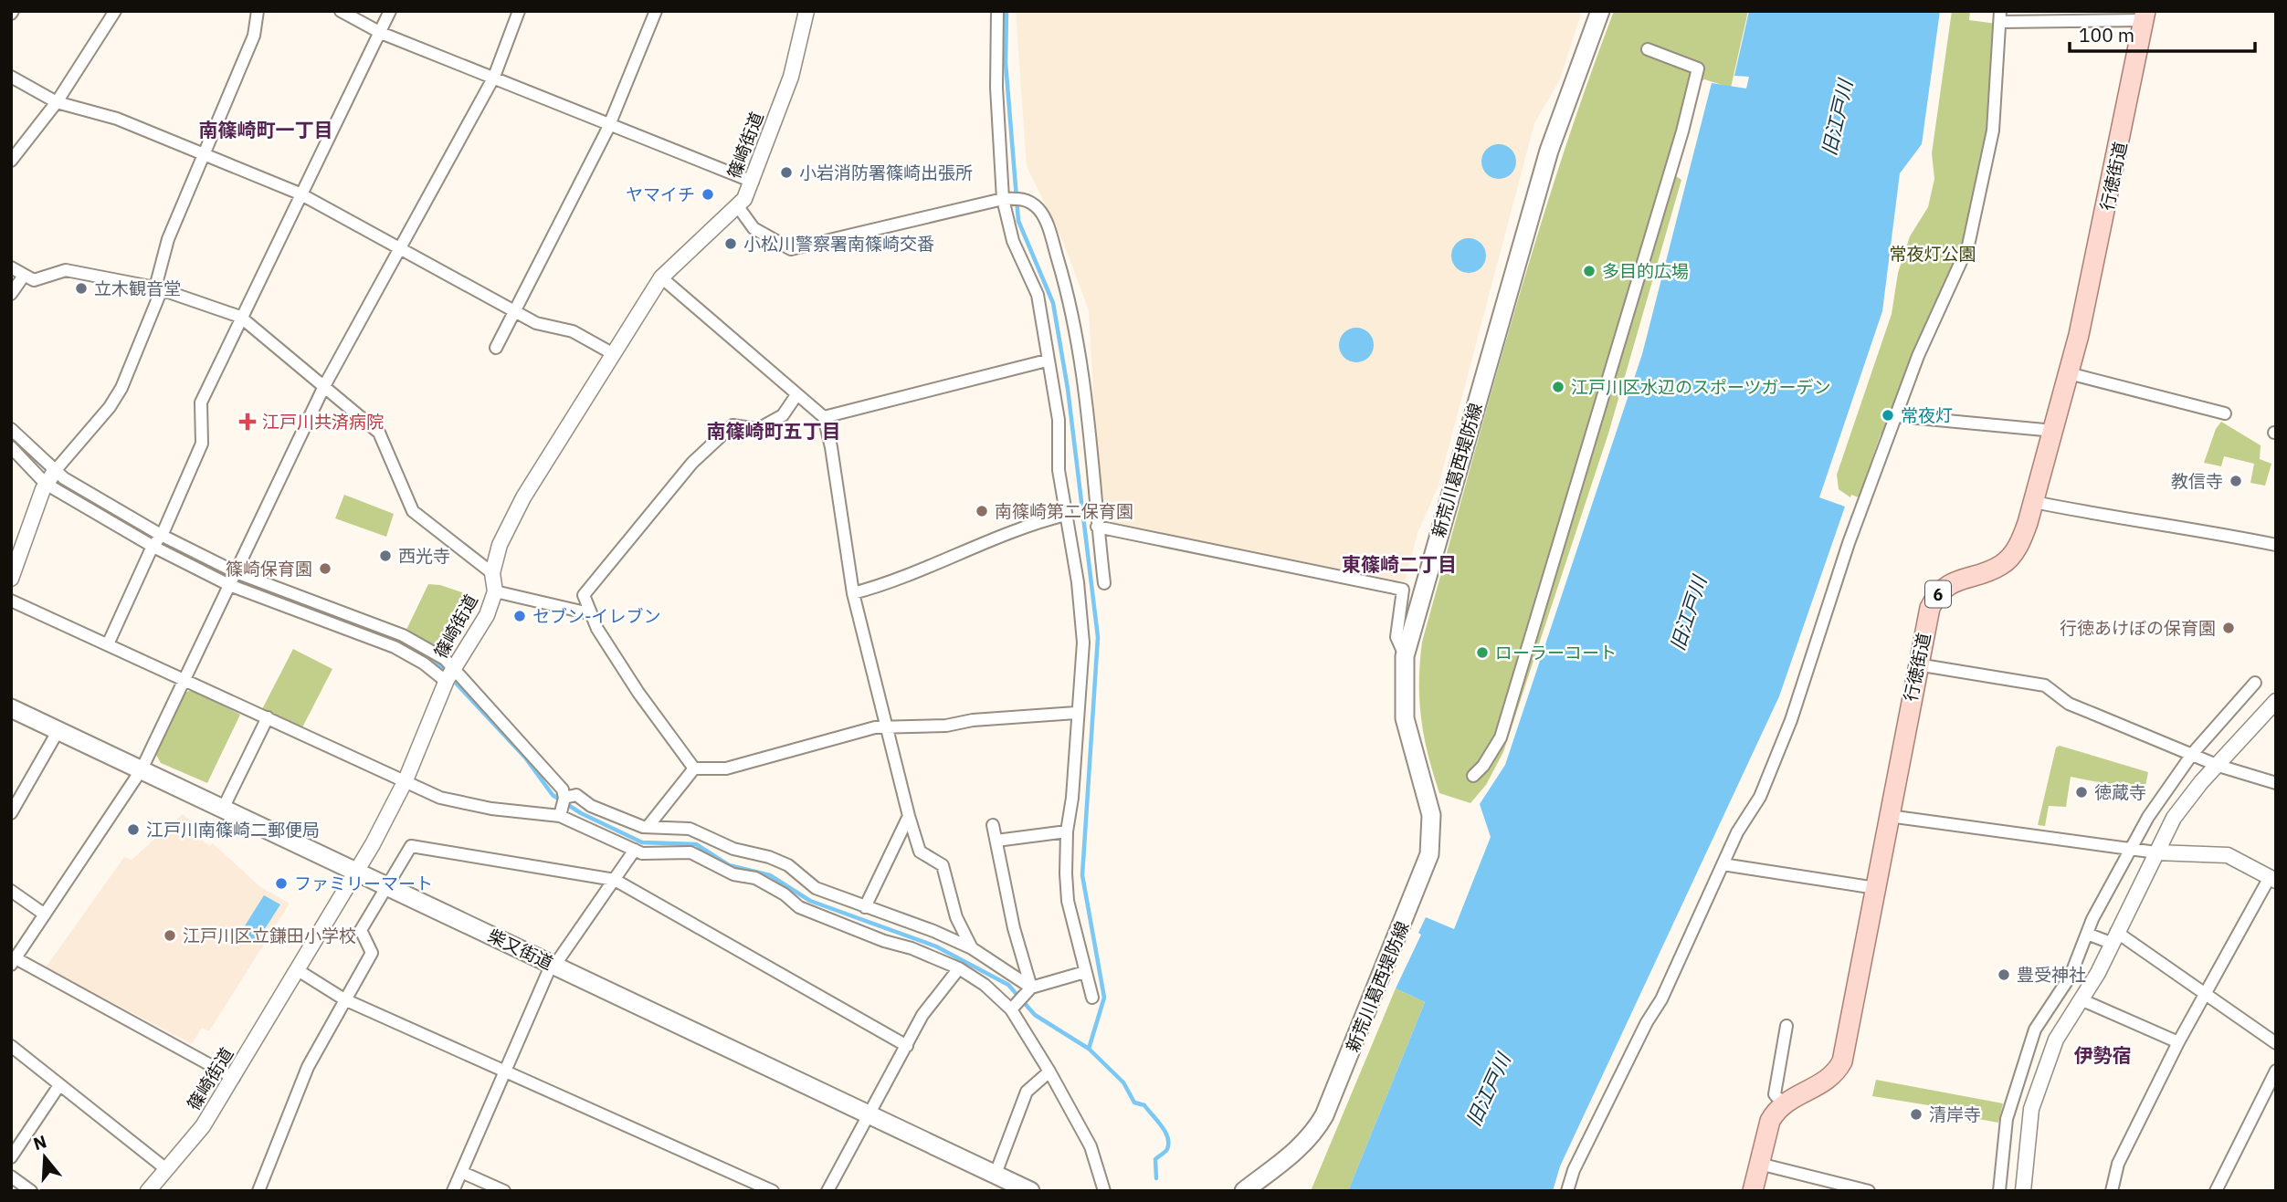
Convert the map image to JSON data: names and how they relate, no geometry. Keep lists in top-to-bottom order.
{
  "streets": {
    "main road": [
      "行徳街道",
      "新荒川葛西堤防線",
      "6",
      "柴又街道"
    ],
    "street": ["篠崎街道"]
  },
  "crossings": [
    ["篠崎街道", "柴又街道"]
  ],
  "districts": [
    "南篠崎町一丁目",
    "南篠崎町五丁目",
    "東篠崎二丁目",
    "伊勢宿"
  ],
  "water": ["旧江戸川"],
  "parks": ["常夜灯公園"],
  "places": {
    "other": [
      "小岩消防署篠崎出張所",
      "ヤマイチ",
      "小松川警察署南篠崎交番",
      "多目的広場",
      "立木観音堂",
      "江戸川区水辺のスポーツガーデン",
      "常夜灯",
      "教信寺",
      "南篠崎第二保育園",
      "西光寺",
      "篠崎保育園",
      "セブン-イレブン",
      "行徳あけぼの保育園",
      "ローラーコート",
      "徳蔵寺",
      "江戸川南篠崎二郵便局",
      "ファミリーマート",
      "江戸川区立鎌田小学校",
      "豊受神社",
      "清岸寺"
    ],
    "health": ["江戸川共済病院"]
  },
  "scale_bar": "100 m",
  "north": "top"
}
